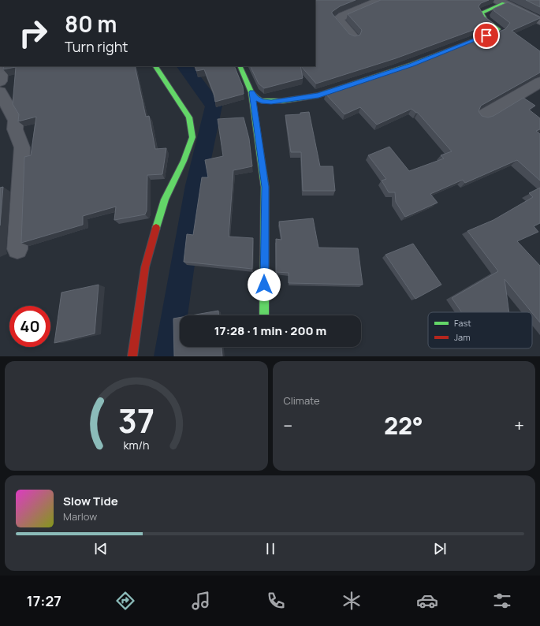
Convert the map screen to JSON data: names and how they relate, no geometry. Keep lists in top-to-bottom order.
{
  "legend": ["Fast", "Jam"],
  "page": {
    "turn": ["80 m", "Turn right"],
    "limit": "40",
    "trip": "17:28 · 1 min · 200 m",
    "tile": "Climate",
    "heat": ["−", "22°", "+"],
    "song": ["Slow Tide", "Marlow"],
    "tabs": "17:27",
    "gauge": ["37", "km/h"]
  }
}
